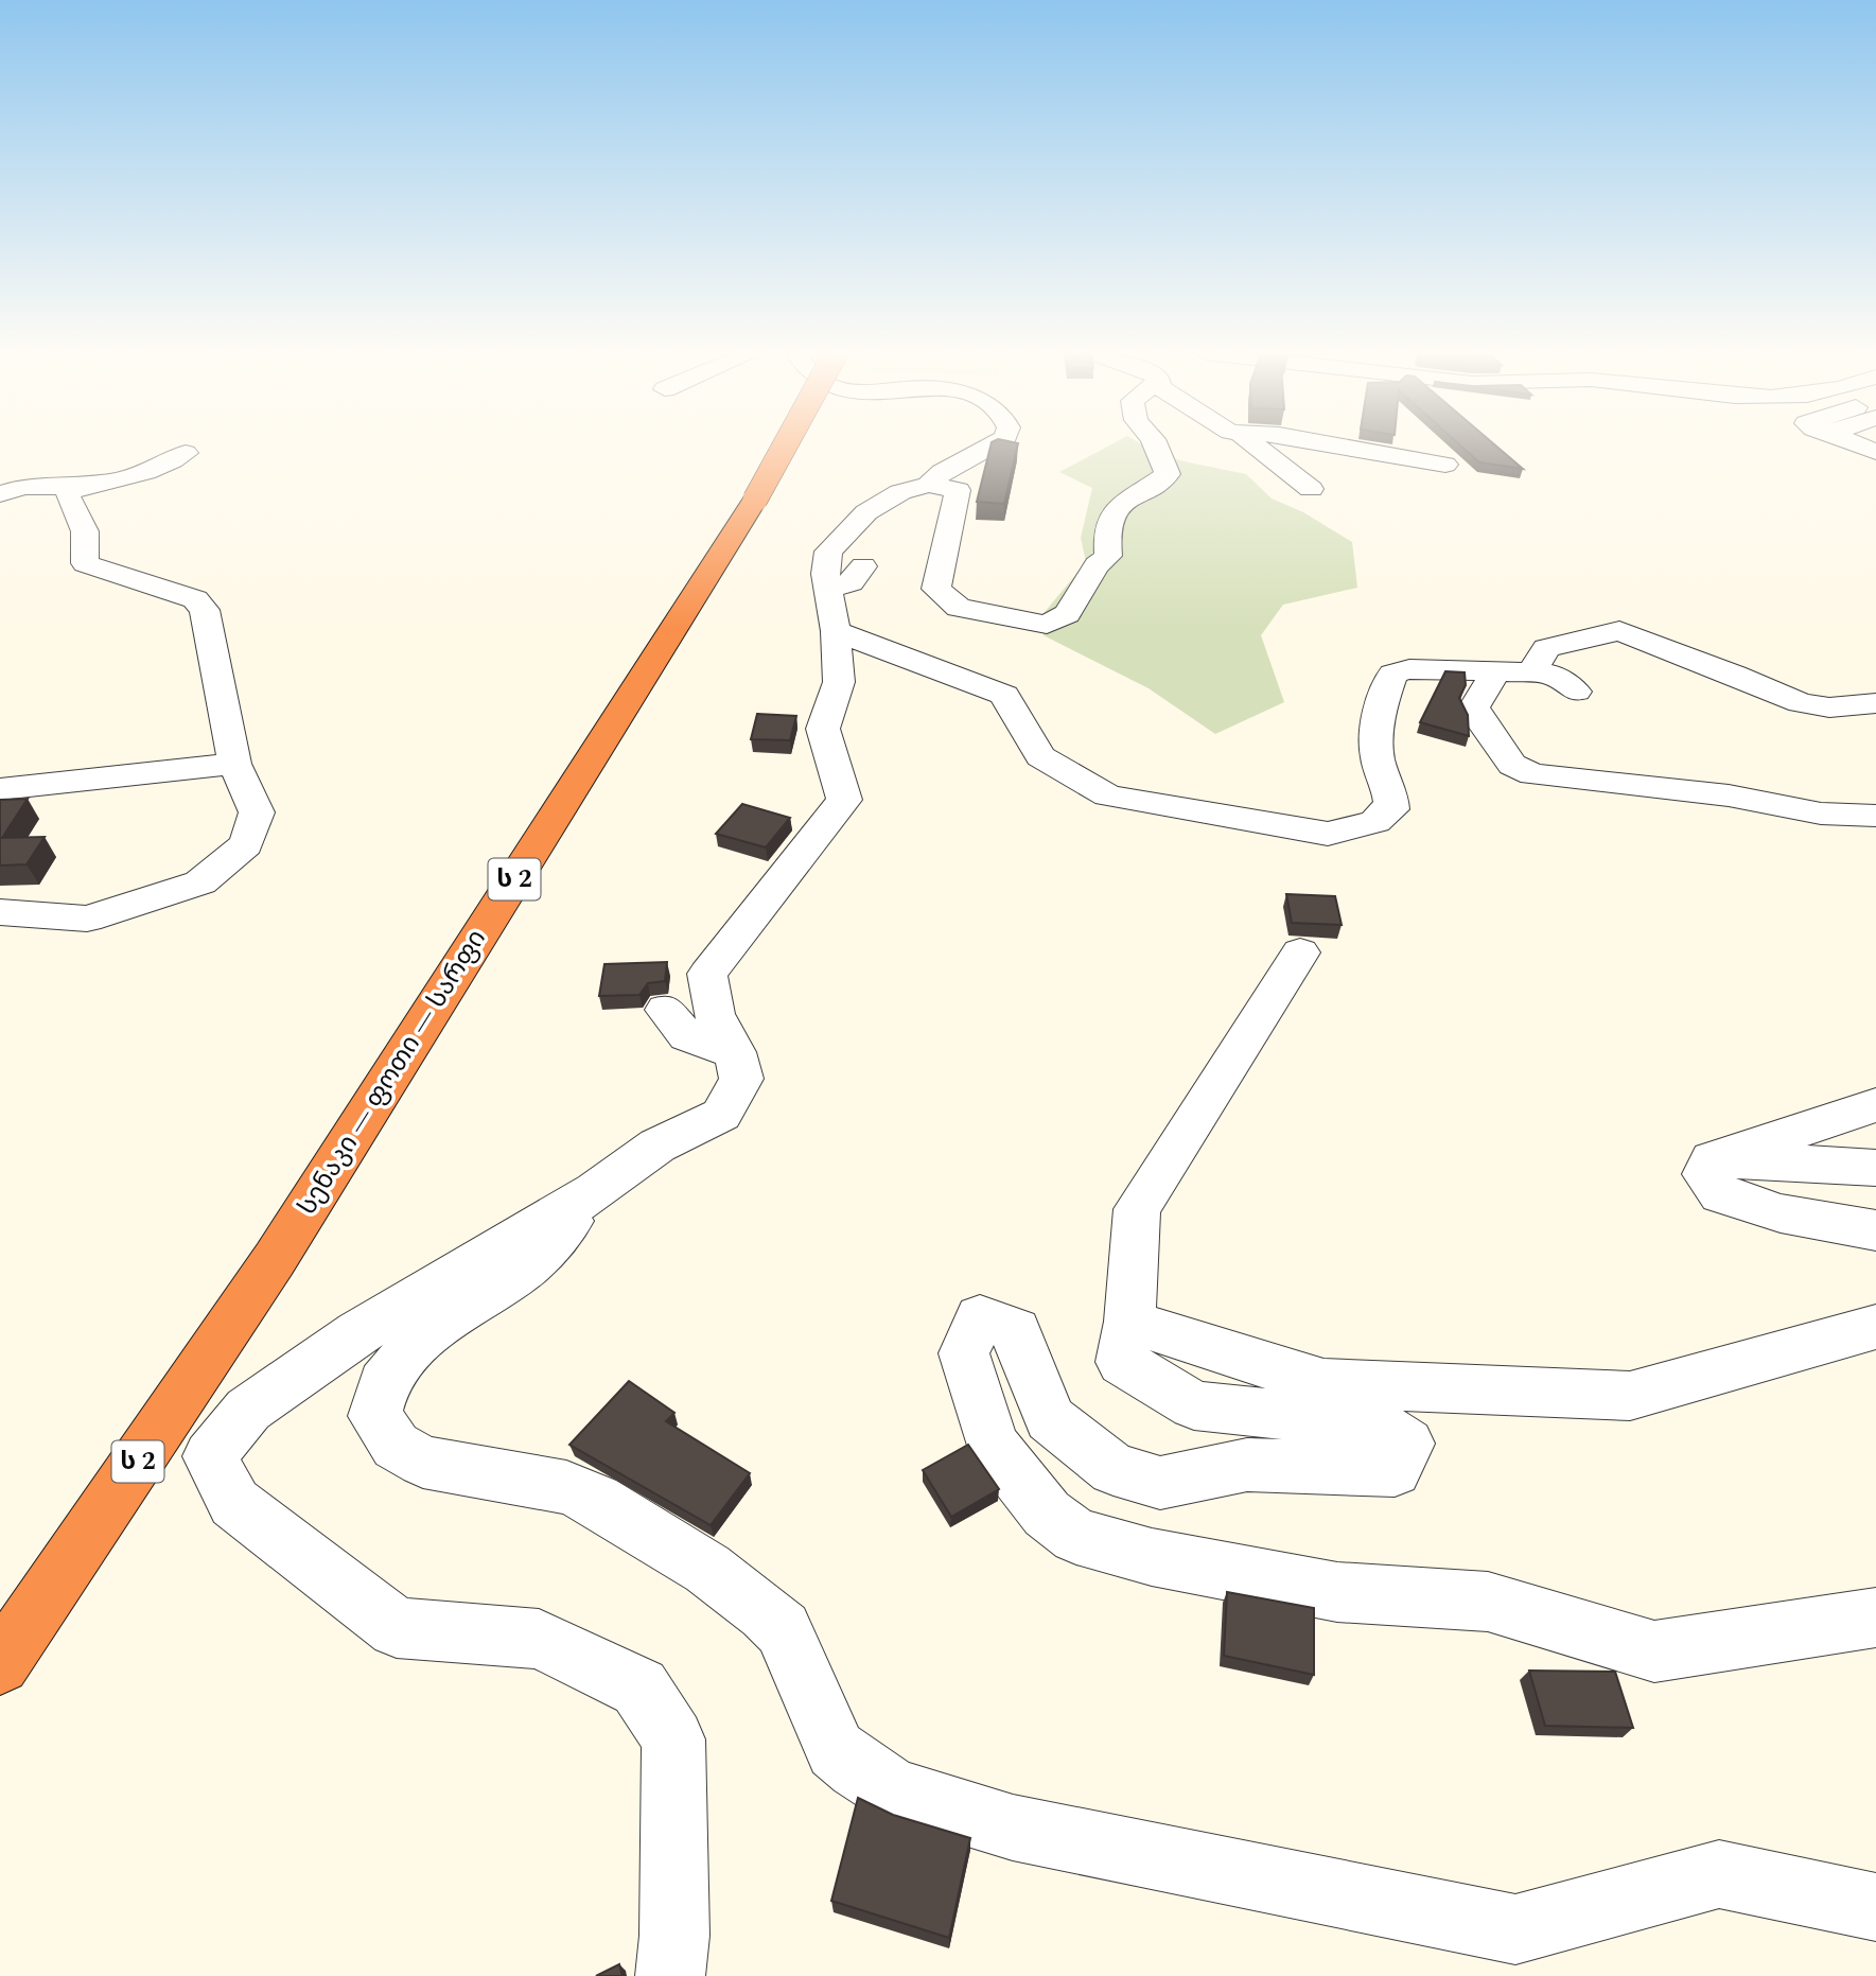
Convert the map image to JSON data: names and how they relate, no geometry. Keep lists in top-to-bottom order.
{
  "streets": {
    "highway": ["ს 2", "სენაკი — ფოთი — სარფი"]
  }
}
